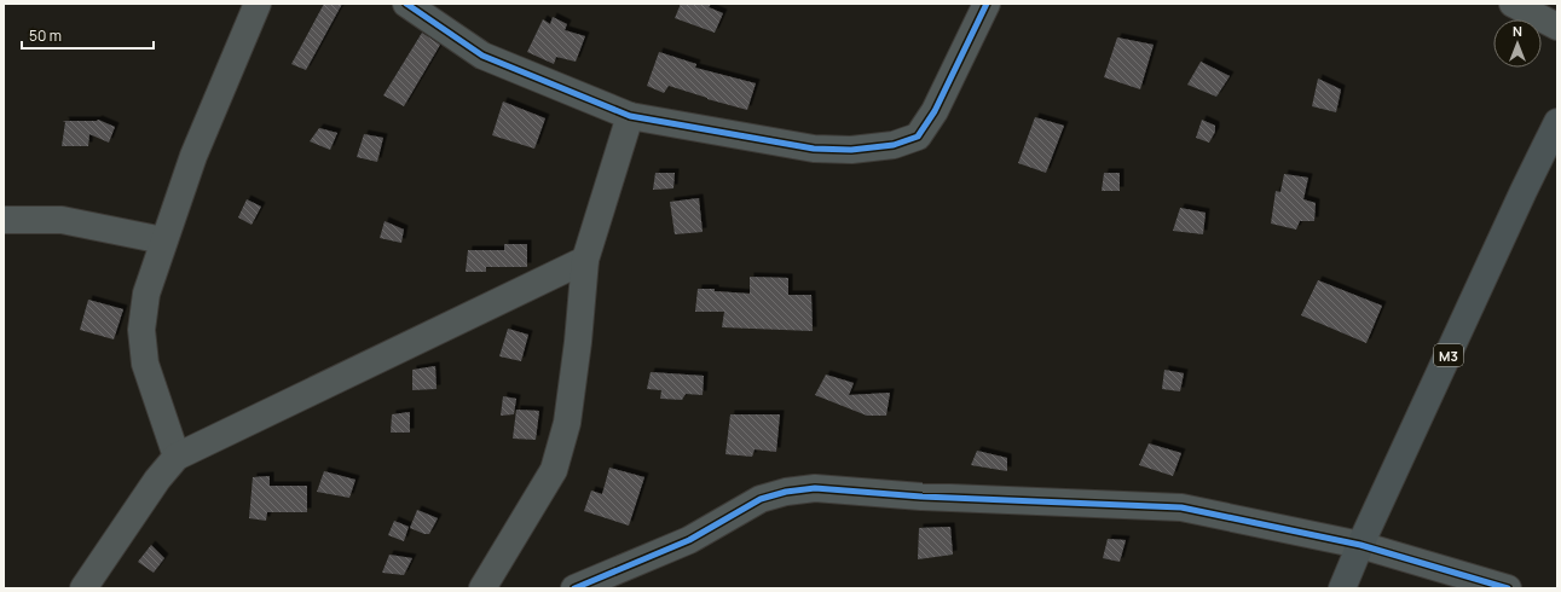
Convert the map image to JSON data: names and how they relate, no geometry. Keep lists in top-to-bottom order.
{
  "streets": {
    "main road": ["M3"]
  },
  "scale_bar": "50 m",
  "north": "top"
}
